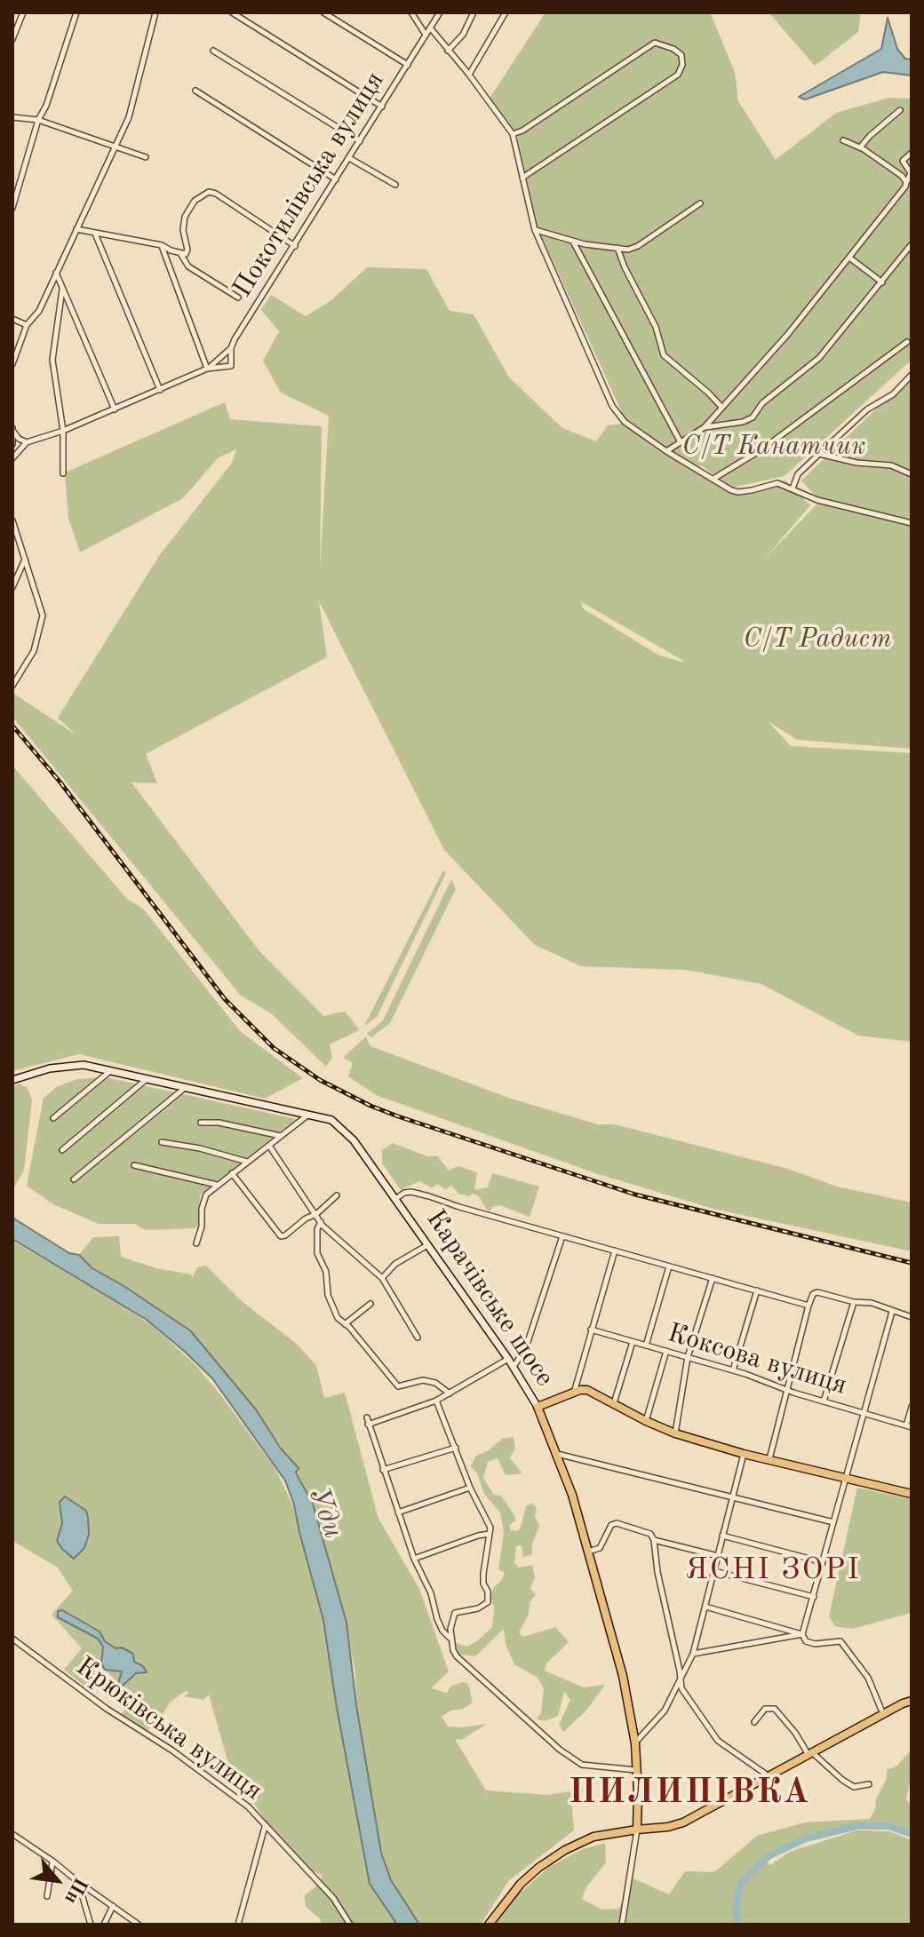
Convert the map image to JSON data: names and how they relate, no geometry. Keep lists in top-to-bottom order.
{
  "streets": {
    "main road": ["Карачівське шосе"],
    "street": ["Покотилівська вулиця", "Коксова вулиця", "Крюківська вулиця"]
  },
  "districts": ["ЯСНІ ЗОРІ", "ПИЛИПІВКА"],
  "water": ["Уди"],
  "parks": ["С/Т Канатчик", "С/Т Радист"],
  "north": "bottom right"
}
